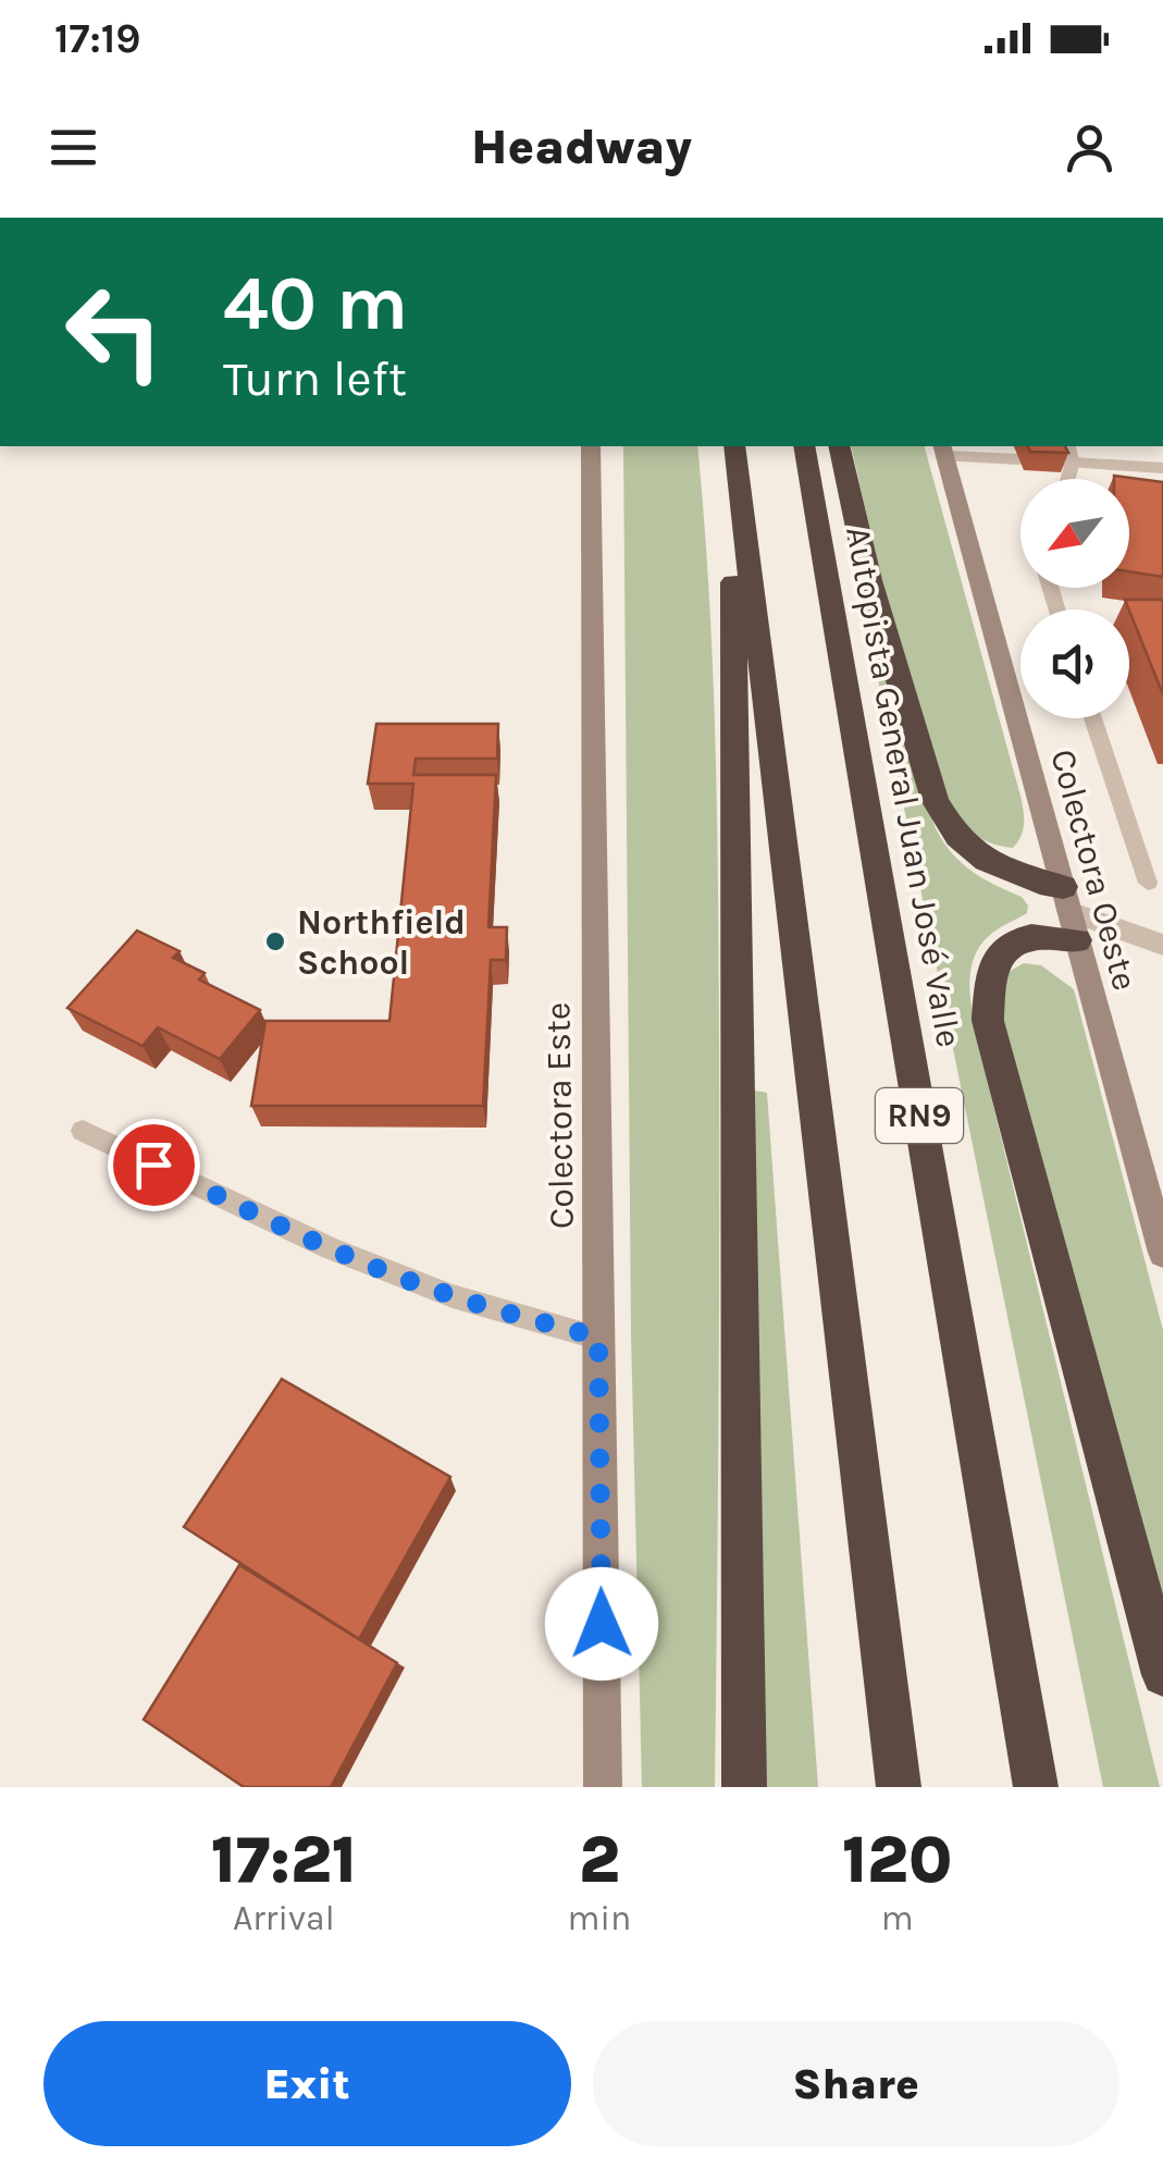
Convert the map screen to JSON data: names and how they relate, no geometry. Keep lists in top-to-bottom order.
{
  "streets": {
    "highway": ["Autopista General Juan José Valle", "RN9"],
    "street": ["Colectora Oeste", "Colectora Este"]
  },
  "places": ["Northfield School"],
  "north": "bottom left",
  "page": {
    "status": "17:19",
    "header": "Headway",
    "turn": ["40 m", "Turn left"],
    "eta": [
      "17:21",
      "Arrival",
      "2",
      "min",
      "120",
      "m"
    ],
    "buttons": ["Exit", "Share"]
  }
}
